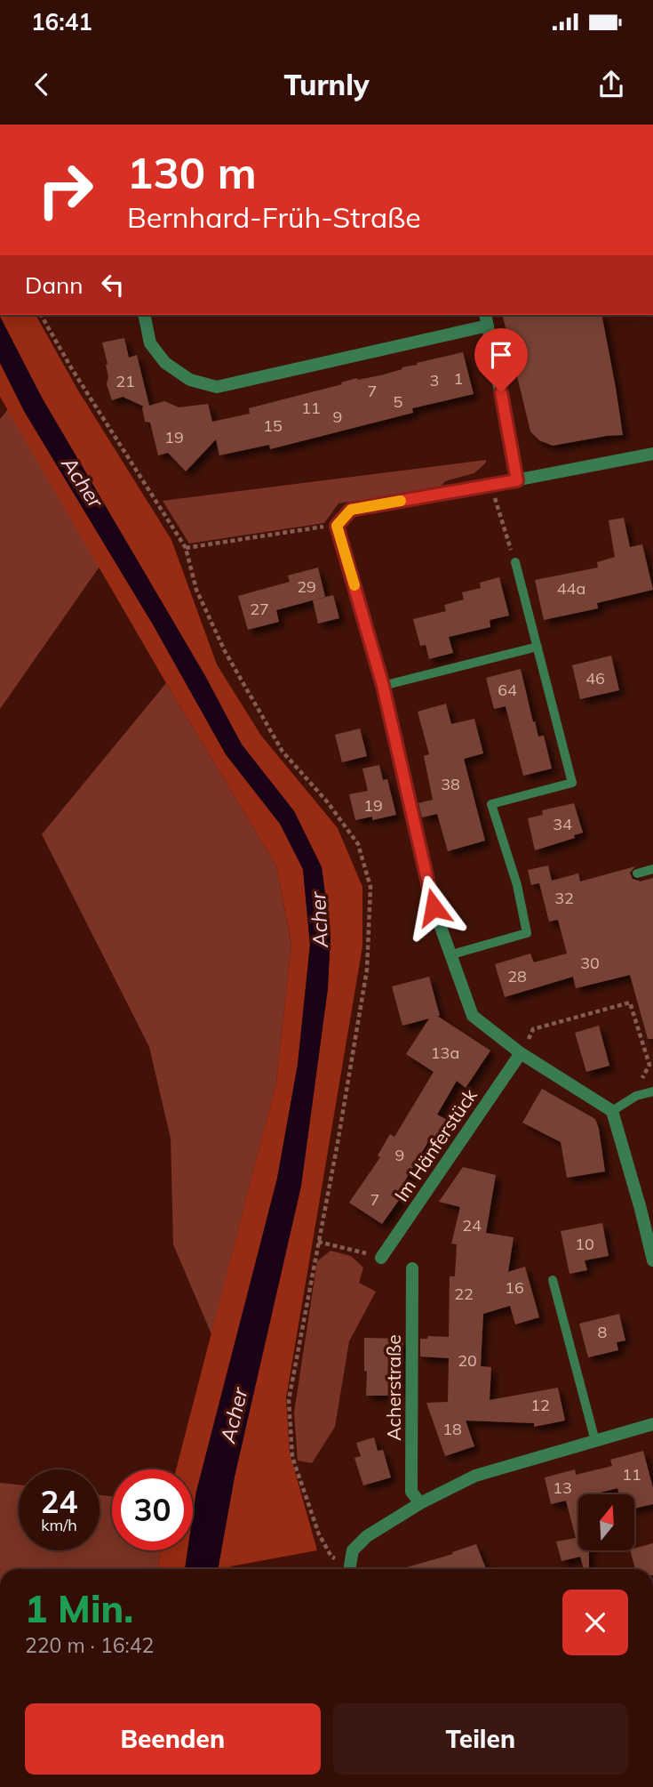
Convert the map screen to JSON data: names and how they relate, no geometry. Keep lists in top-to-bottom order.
{
  "streets": {
    "street": ["Im Hänferstück", "Acherstraße"]
  },
  "water": ["Acher"],
  "house_numbers": [
    "1",
    "3",
    "21",
    "7",
    "5",
    "11",
    "9",
    "15",
    "19",
    "29",
    "44a",
    "27",
    "46",
    "64",
    "38",
    "19",
    "34",
    "32",
    "30",
    "28",
    "13a",
    "9",
    "7",
    "24",
    "10",
    "16",
    "22",
    "8",
    "20",
    "12",
    "18",
    "11",
    "13"
  ],
  "north": "top",
  "page": {
    "status": "16:41",
    "header": "Turnly",
    "turn": ["130 m", "Bernhard-Früh-Straße"],
    "then": "Dann",
    "speed": "24 km/h",
    "limit": "30",
    "heading": ["1 Min.", "220 m · 16:42"],
    "buttons": ["Beenden", "Teilen"]
  }
}
